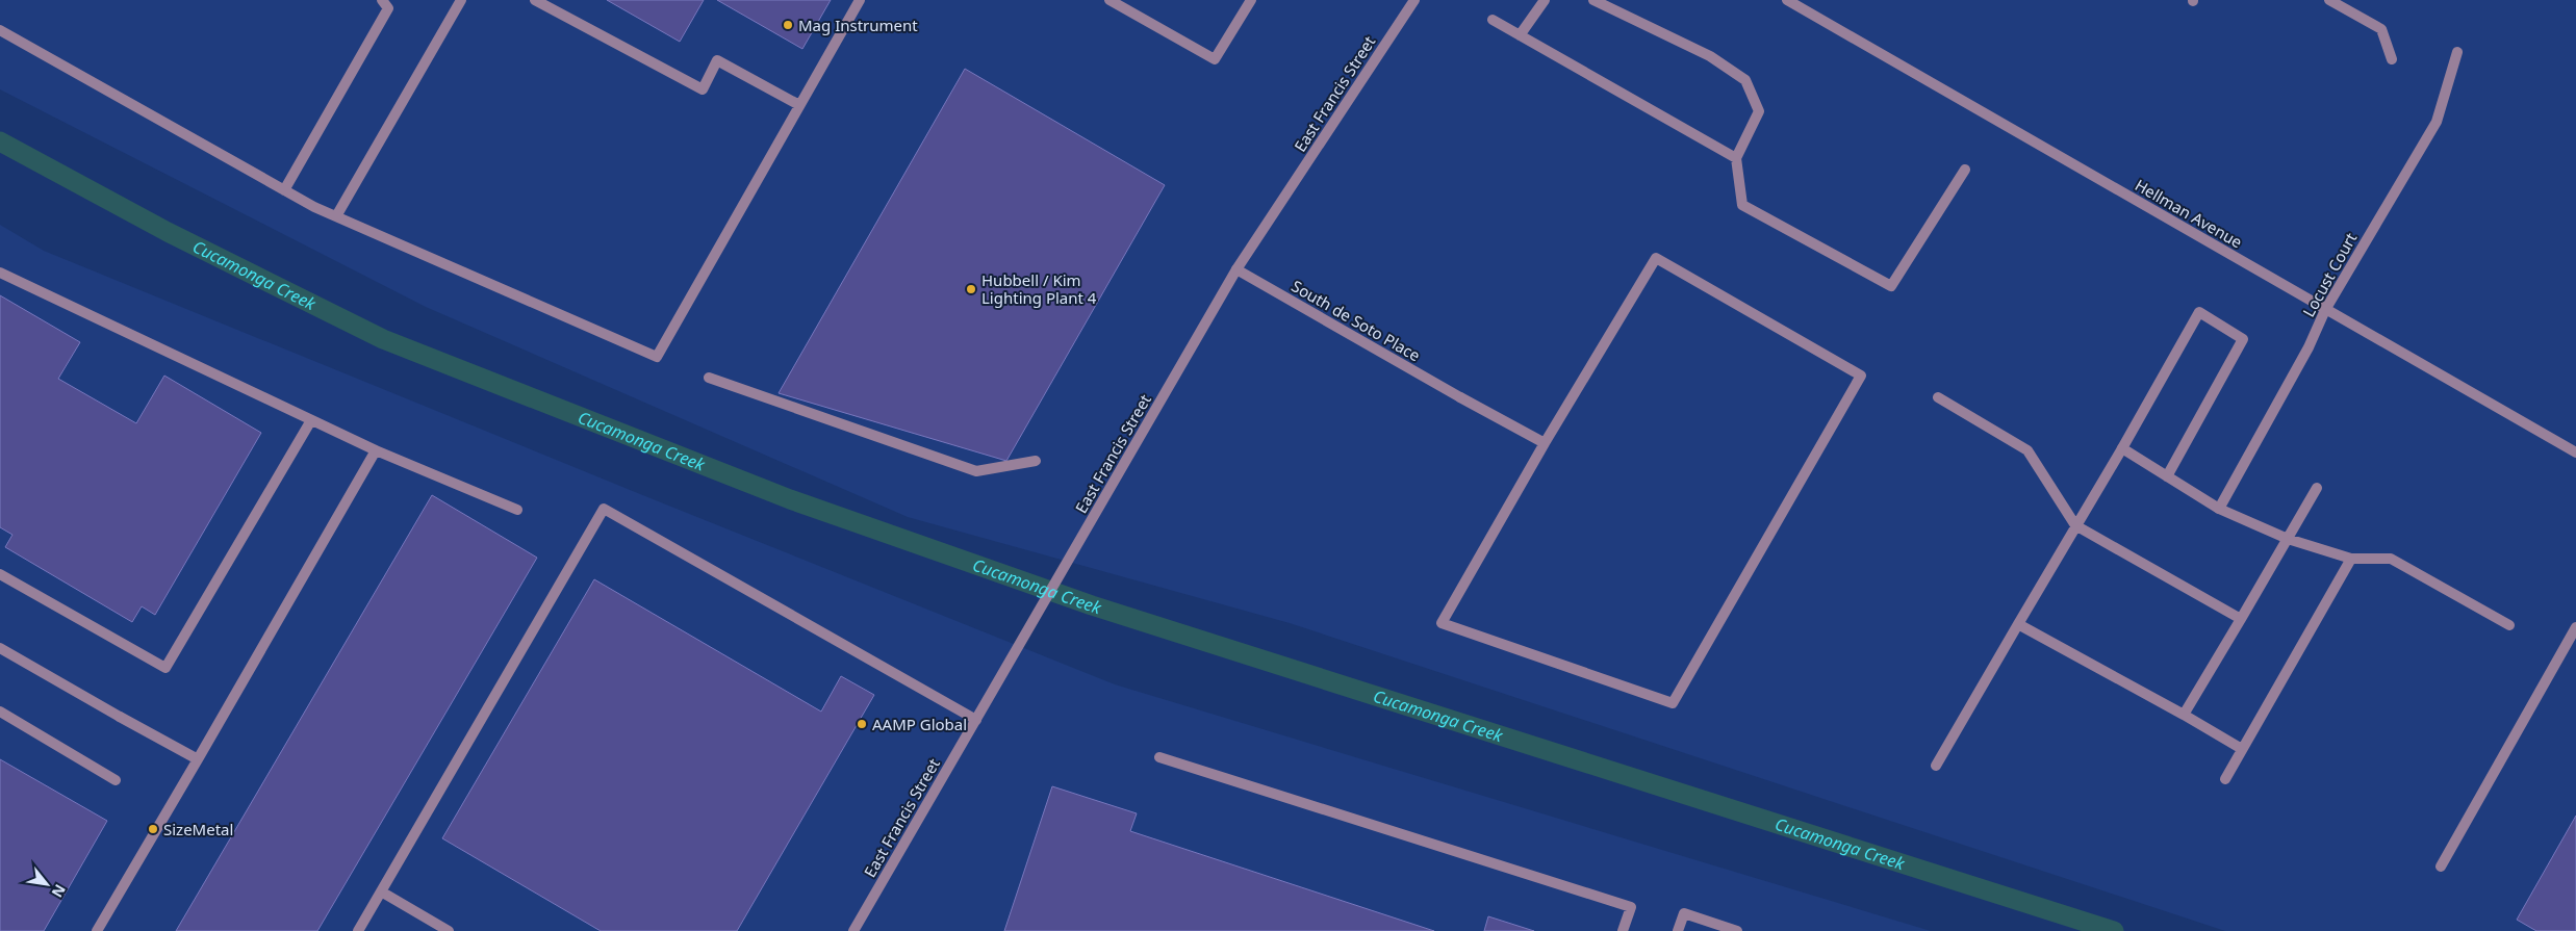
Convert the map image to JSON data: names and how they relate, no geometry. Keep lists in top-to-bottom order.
{
  "streets": {
    "street": [
      "East Francis Street",
      "Hellman Avenue",
      "Locust Court",
      "South de Soto Place"
    ]
  },
  "crossings": [
    ["East Francis Street", "South de Soto Place"],
    ["Hellman Avenue", "Locust Court"]
  ],
  "water": ["Cucamonga Creek"],
  "places": [
    "Mag Instrument",
    "Hubbell / Kim Lighting Plant 4",
    "AAMP Global",
    "SizeMetal"
  ],
  "north": "bottom right"
}
